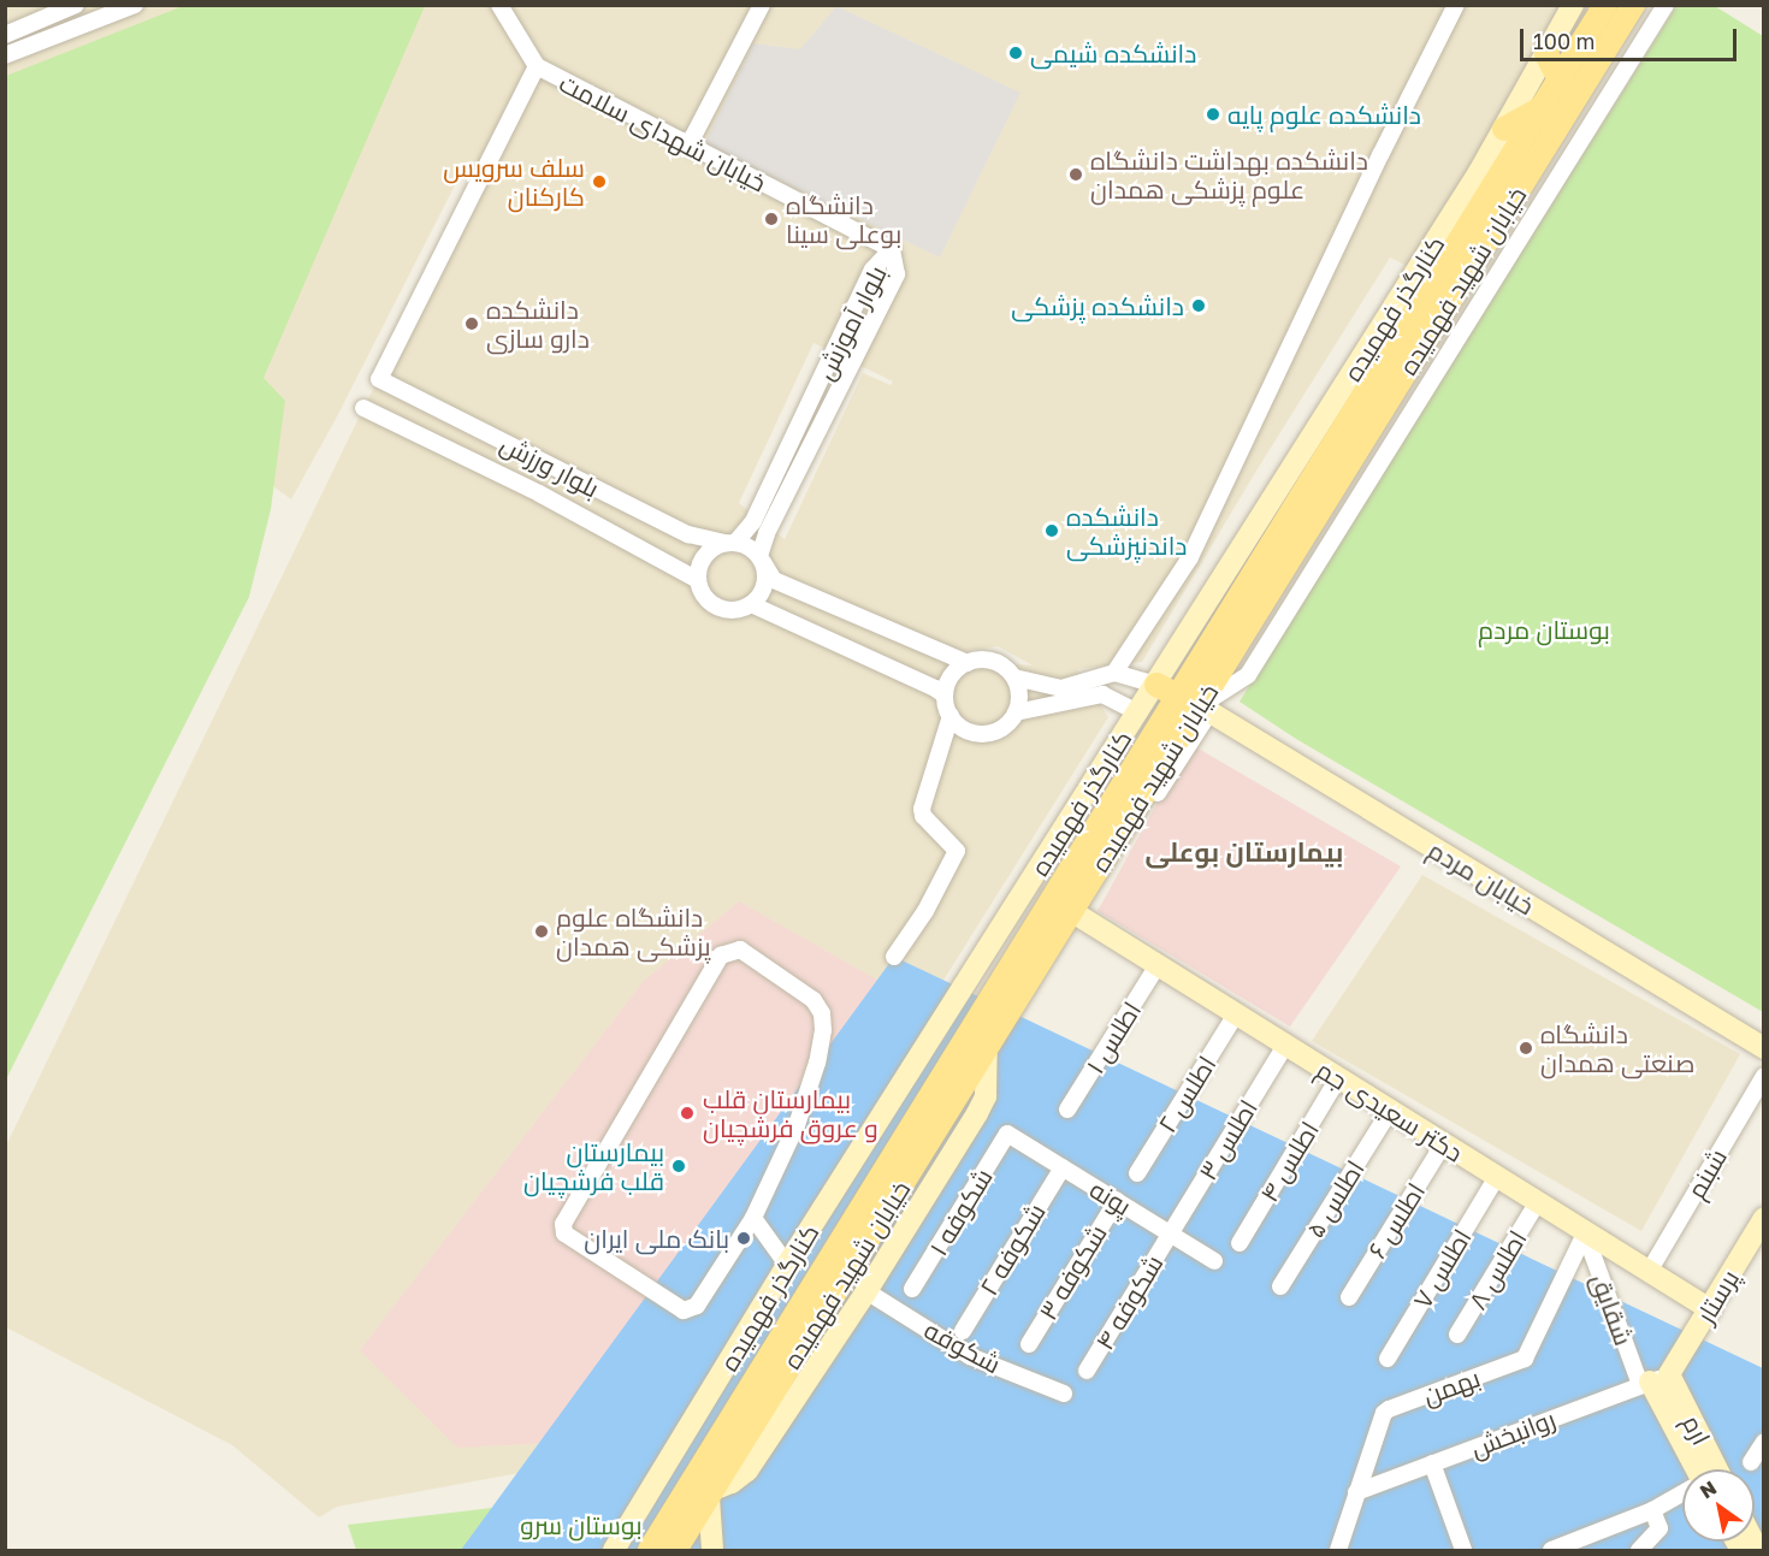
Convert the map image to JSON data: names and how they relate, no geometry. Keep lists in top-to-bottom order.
{
  "streets": {
    "main road": ["خیابان شهید فهمیده"],
    "street": [
      "خیابان شهدای سلامت",
      "کنارگذر فهمیده",
      "بلوار آموزش",
      "بلوار ورزش",
      "خیابان مردم",
      "اطلس ۱",
      "اطلس ۲",
      "دکتر سعیدی جم",
      "اطلس ۳",
      "اطلس ۴",
      "شبنم",
      "پونه",
      "اطلس ۵",
      "شکوفه ۱",
      "اطلس ۶",
      "شکوفه ۲",
      "اطلس ۷",
      "اطلس ۸",
      "شکوفه ۳",
      "پرستار",
      "شکوفه ۴",
      "شقایق",
      "شکوفه",
      "بهمن",
      "ارم",
      "روانبخش"
    ]
  },
  "crossings": [
    ["خیابان شهدای سلامت", "بلوار آموزش"],
    ["خیابان شهدای سلامت", "بلوار ورزش"],
    ["خیابان شهید فهمیده", "خیابان مردم"],
    ["خیابان شهید فهمیده", "دکتر سعیدی جم"],
    ["بلوار آموزش", "بلوار ورزش"],
    ["اطلس ۱", "دکتر سعیدی جم"],
    ["اطلس ۲", "دکتر سعیدی جم"],
    ["دکتر سعیدی جم", "اطلس ۳"],
    ["دکتر سعیدی جم", "اطلس ۴"],
    ["دکتر سعیدی جم", "شبنم"],
    ["دکتر سعیدی جم", "اطلس ۵"],
    ["دکتر سعیدی جم", "اطلس ۶"],
    ["دکتر سعیدی جم", "اطلس ۷"],
    ["دکتر سعیدی جم", "اطلس ۸"],
    ["دکتر سعیدی جم", "پرستار"],
    ["دکتر سعیدی جم", "شقایق"],
    ["دکتر سعیدی جم", "بهمن"],
    ["اطلس ۳", "پونه"],
    ["اطلس ۳", "شکوفه ۴"],
    ["پونه", "شکوفه ۱"],
    ["پونه", "شکوفه ۲"],
    ["پونه", "شکوفه ۳"],
    ["پونه", "شکوفه ۴"],
    ["پرستار", "شقایق"],
    ["پرستار", "ارم"],
    ["پرستار", "روانبخش"],
    ["شقایق", "بهمن"],
    ["شقایق", "ارم"],
    ["شقایق", "روانبخش"],
    ["بهمن", "روانبخش"],
    ["ارم", "روانبخش"]
  ],
  "districts": ["بیمارستان بوعلی"],
  "parks": ["بوستان مردم", "بوستان سرو"],
  "places": [
    "دانشکده شیمی",
    "دانشکده علوم پایه",
    "دانشکده بهداشت دانشگاه علوم پزشکی همدان",
    "سلف سرویس کارکنان",
    "دانشگاه بوعلی سینا",
    "دانشکده پزشکی",
    "دانشکده دارو سازی",
    "دانشکده داندنپزشکی",
    "دانشگاه علوم پزشکی همدان",
    "دانشگاه صنعتی همدان",
    "بیمارستان قلب و عروق فرشچیان",
    "بیمارستان قلب فرشچیان",
    "بانک ملی ایران"
  ],
  "scale_bar": "100 m",
  "north": "top left"
}
